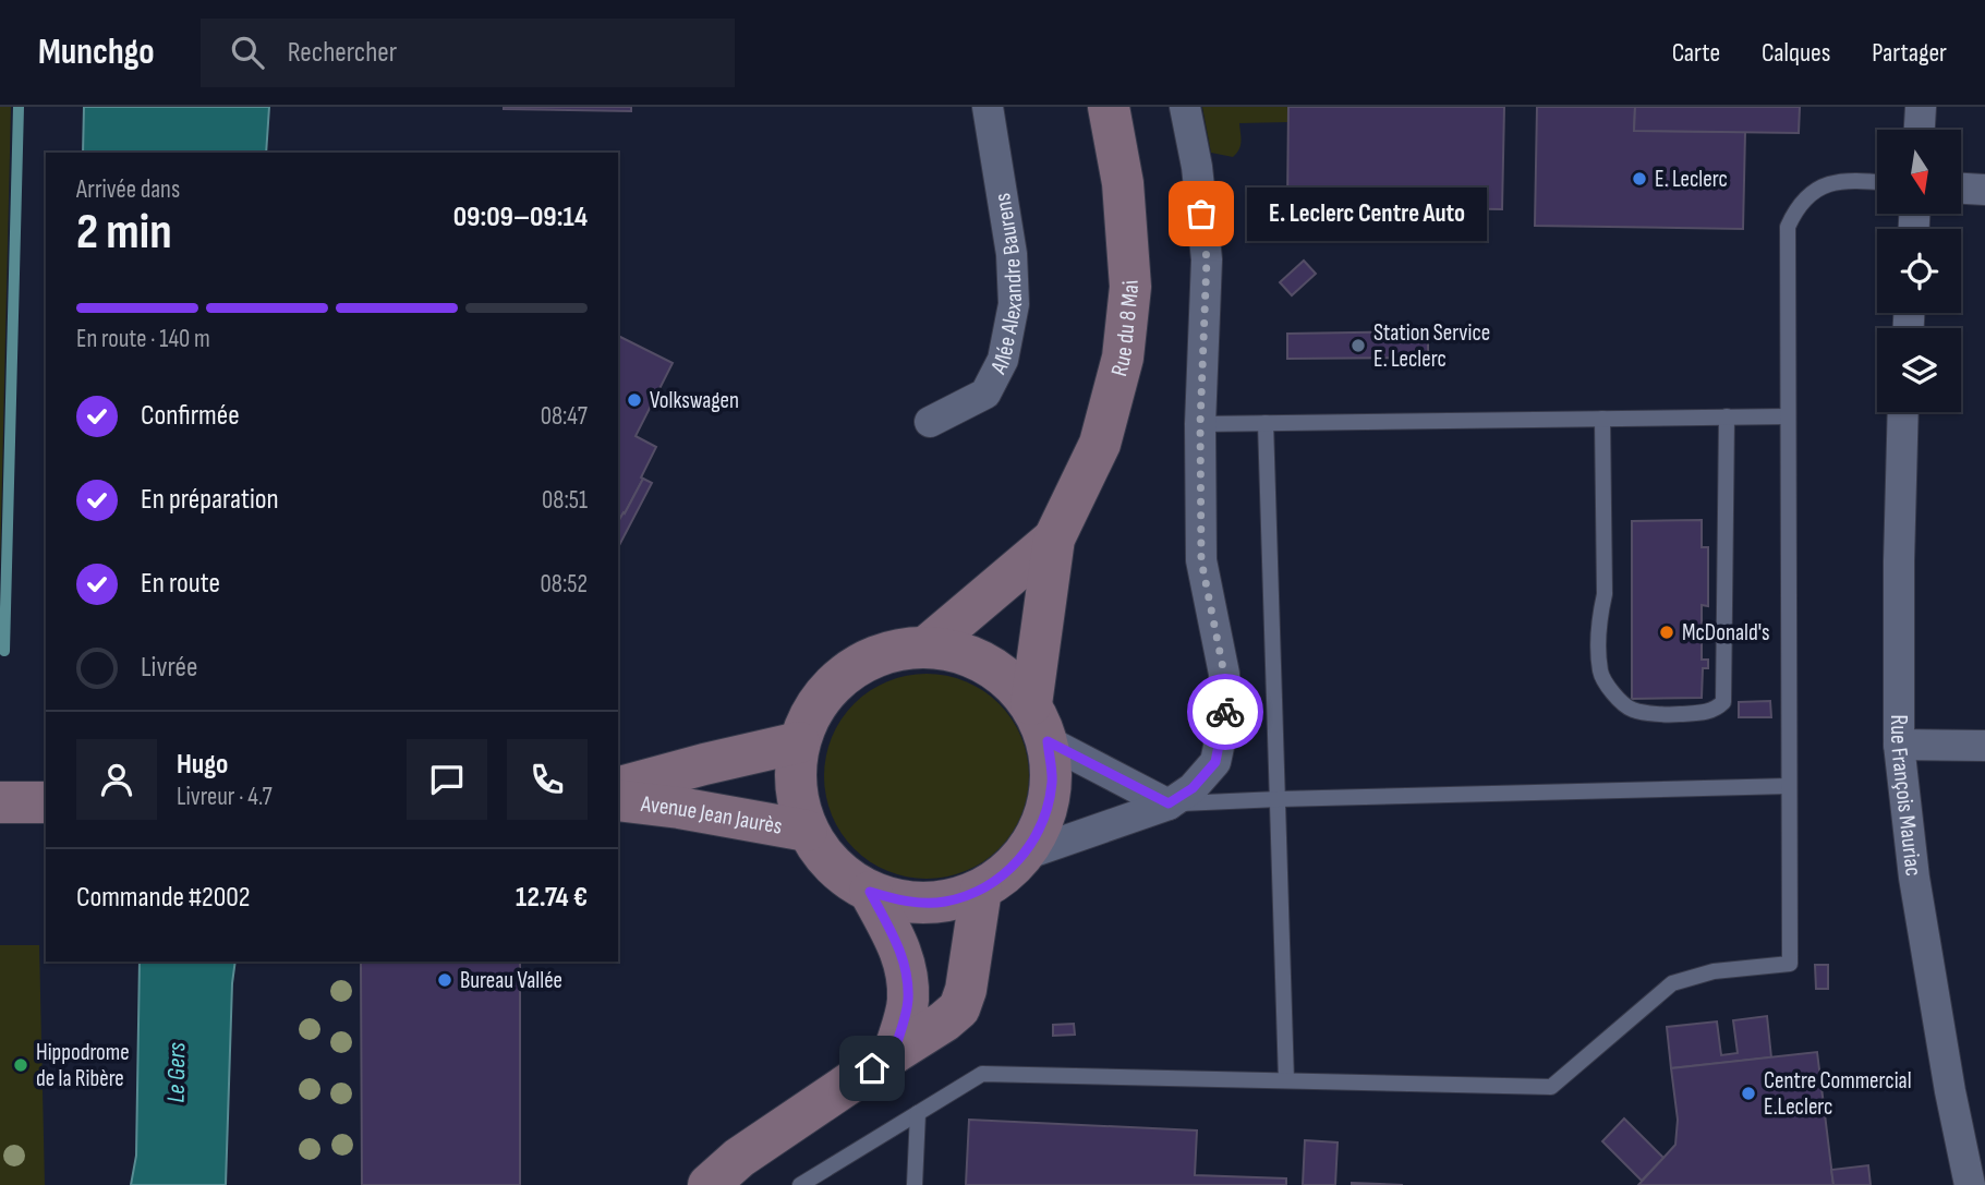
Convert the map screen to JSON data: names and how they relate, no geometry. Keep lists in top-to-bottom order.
{
  "streets": {
    "street": [
      "Allée Alexandre Baurens",
      "Rue du 8 Mai",
      "Rue François Mauriac",
      "Avenue Jean Jaurès"
    ]
  },
  "crossings": [
    ["Rue du 8 Mai", "Avenue Jean Jaurès"]
  ],
  "water": ["Le Gers"],
  "places": [
    "E. Leclerc",
    "E. Leclerc Centre Auto",
    "Station Service E. Leclerc",
    "Volkswagen",
    "McDonald's",
    "Bureau Vallée",
    "Hippodrome de la Ribère",
    "Centre Commercial E.Leclerc"
  ],
  "north": "bottom",
  "page": {
    "header": "Munchgo",
    "search": "Rechercher",
    "nav": ["Carte", "Calques", "Partager"],
    "heading": ["2 min", "Arrivée dans", "09:09–09:14"],
    "panel": [
      "Hugo",
      "Livreur · 4.7",
      "Commande #2002",
      "12.74 €"
    ],
    "bubble": "E. Leclerc Centre Auto",
    "bar": "En route · 140 m",
    "list": [
      ["Confirmée", "08:47"],
      ["En préparation", "08:51"],
      ["En route", "08:52"],
      "Livrée"
    ]
  }
}
